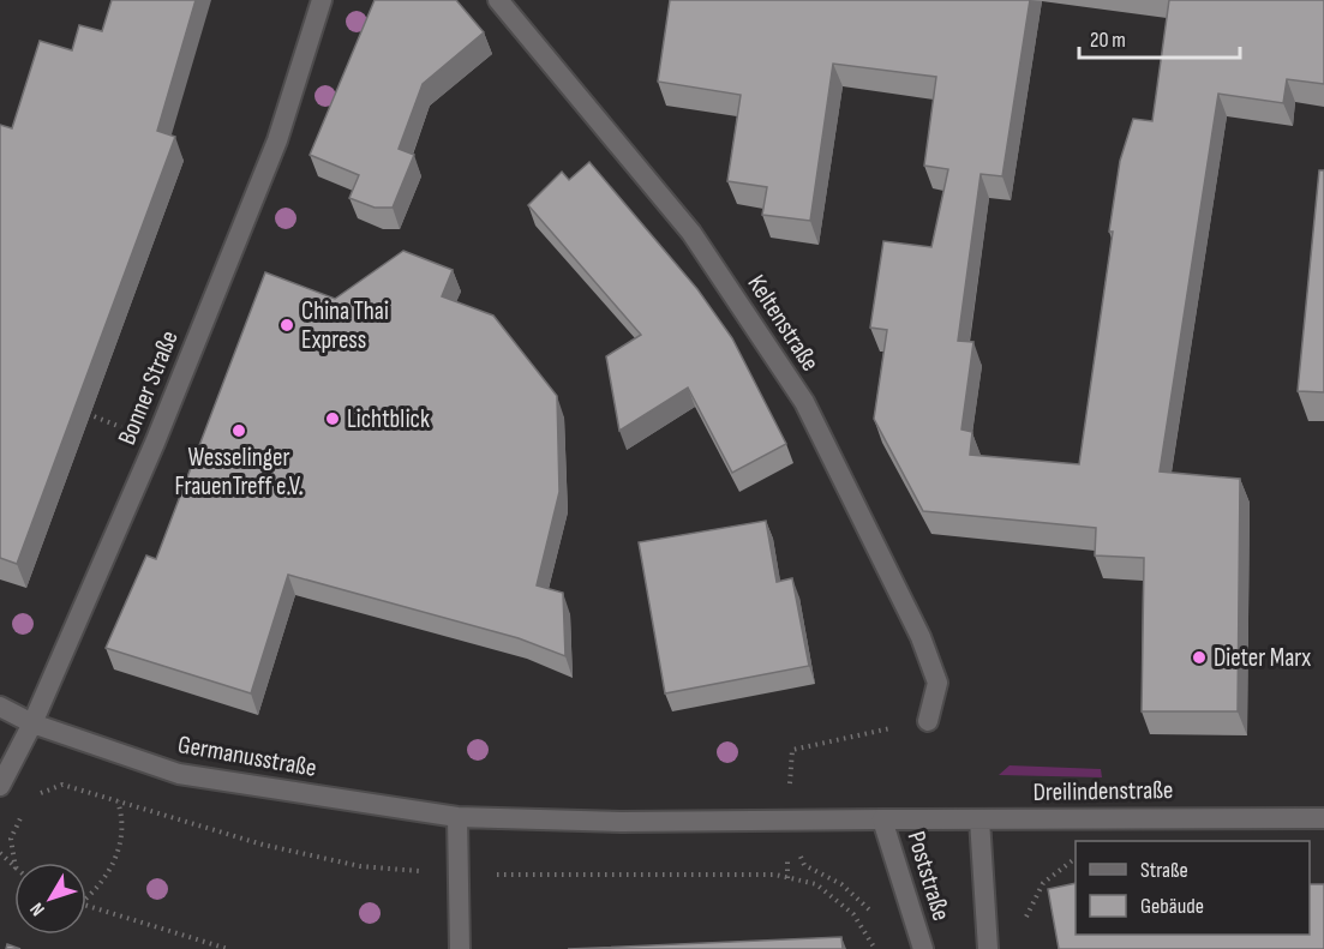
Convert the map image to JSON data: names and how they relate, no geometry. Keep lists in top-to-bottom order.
{
  "streets": {
    "street": [
      "Keltenstraße",
      "Bonner Straße",
      "Germanusstraße",
      "Dreilindenstraße",
      "Poststraße"
    ]
  },
  "crossings": [
    ["Bonner Straße", "Germanusstraße"],
    ["Germanusstraße", "Dreilindenstraße"],
    ["Germanusstraße", "Poststraße"],
    ["Dreilindenstraße", "Poststraße"]
  ],
  "places": [
    "China Thai Express",
    "Lichtblick",
    "Wesselinger FrauenTreff e.V.",
    "Dieter Marx"
  ],
  "legend": ["Straße", "Gebäude"],
  "scale_bar": "20 m",
  "north": "bottom left"
}
